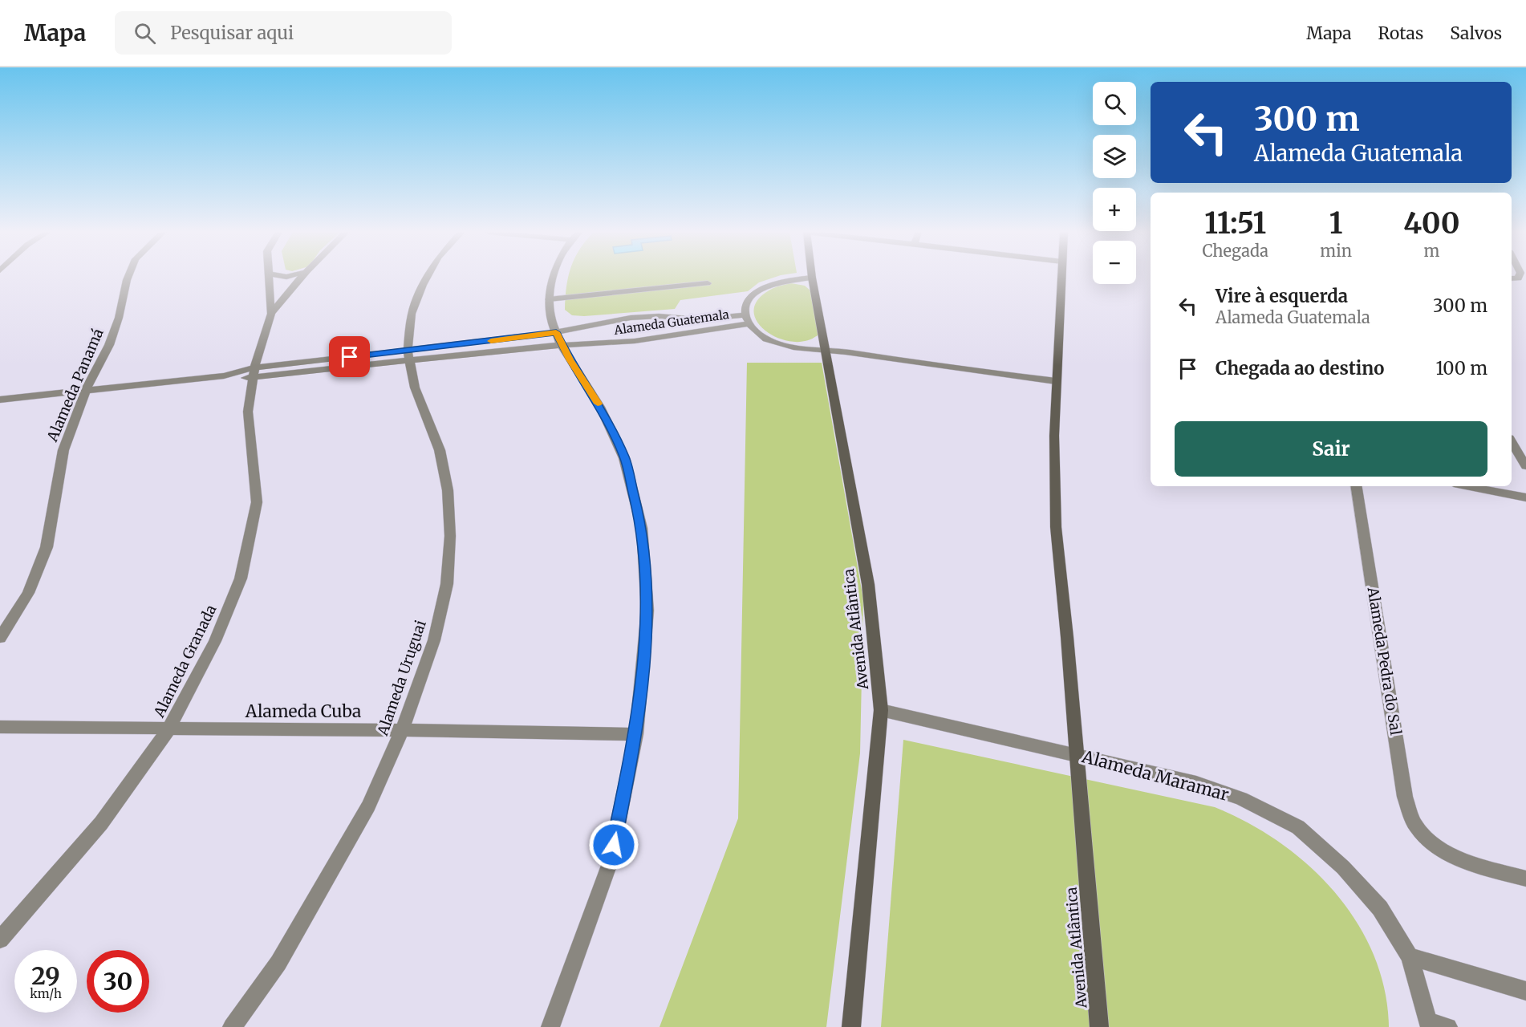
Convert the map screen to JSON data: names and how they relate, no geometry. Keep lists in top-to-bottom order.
{
  "streets": {
    "street": [
      "Alameda Guatemala",
      "Alameda Panamá",
      "Avenida Atlântica",
      "Alameda Granada",
      "Alameda Pedra do Sal",
      "Alameda Uruguai",
      "Alameda Cuba",
      "Alameda Maramar"
    ]
  },
  "crossings": [
    ["Alameda Guatemala", "Alameda Panamá"],
    ["Alameda Guatemala", "Alameda Granada"],
    ["Alameda Guatemala", "Alameda Uruguai"],
    ["Avenida Atlântica", "Alameda Maramar"],
    ["Alameda Granada", "Alameda Cuba"],
    ["Alameda Uruguai", "Alameda Cuba"]
  ],
  "page": {
    "header": "Mapa",
    "search": "Pesquisar aqui",
    "nav": ["Mapa", "Rotas", "Salvos"],
    "map_buttons": ["+", "−"],
    "turn": ["300 m", "Alameda Guatemala"],
    "eta": [
      "11:51",
      "Chegada",
      "1",
      "min",
      "400",
      "m"
    ],
    "list": [
      {
        "name": "Vire à esquerda",
        "note": "Alameda Guatemala",
        "value": "300 m"
      },
      {
        "name": "Chegada ao destino",
        "value": "100 m"
      }
    ],
    "buttons": "Sair",
    "speed": "29 km/h",
    "limit": "30"
  }
}
